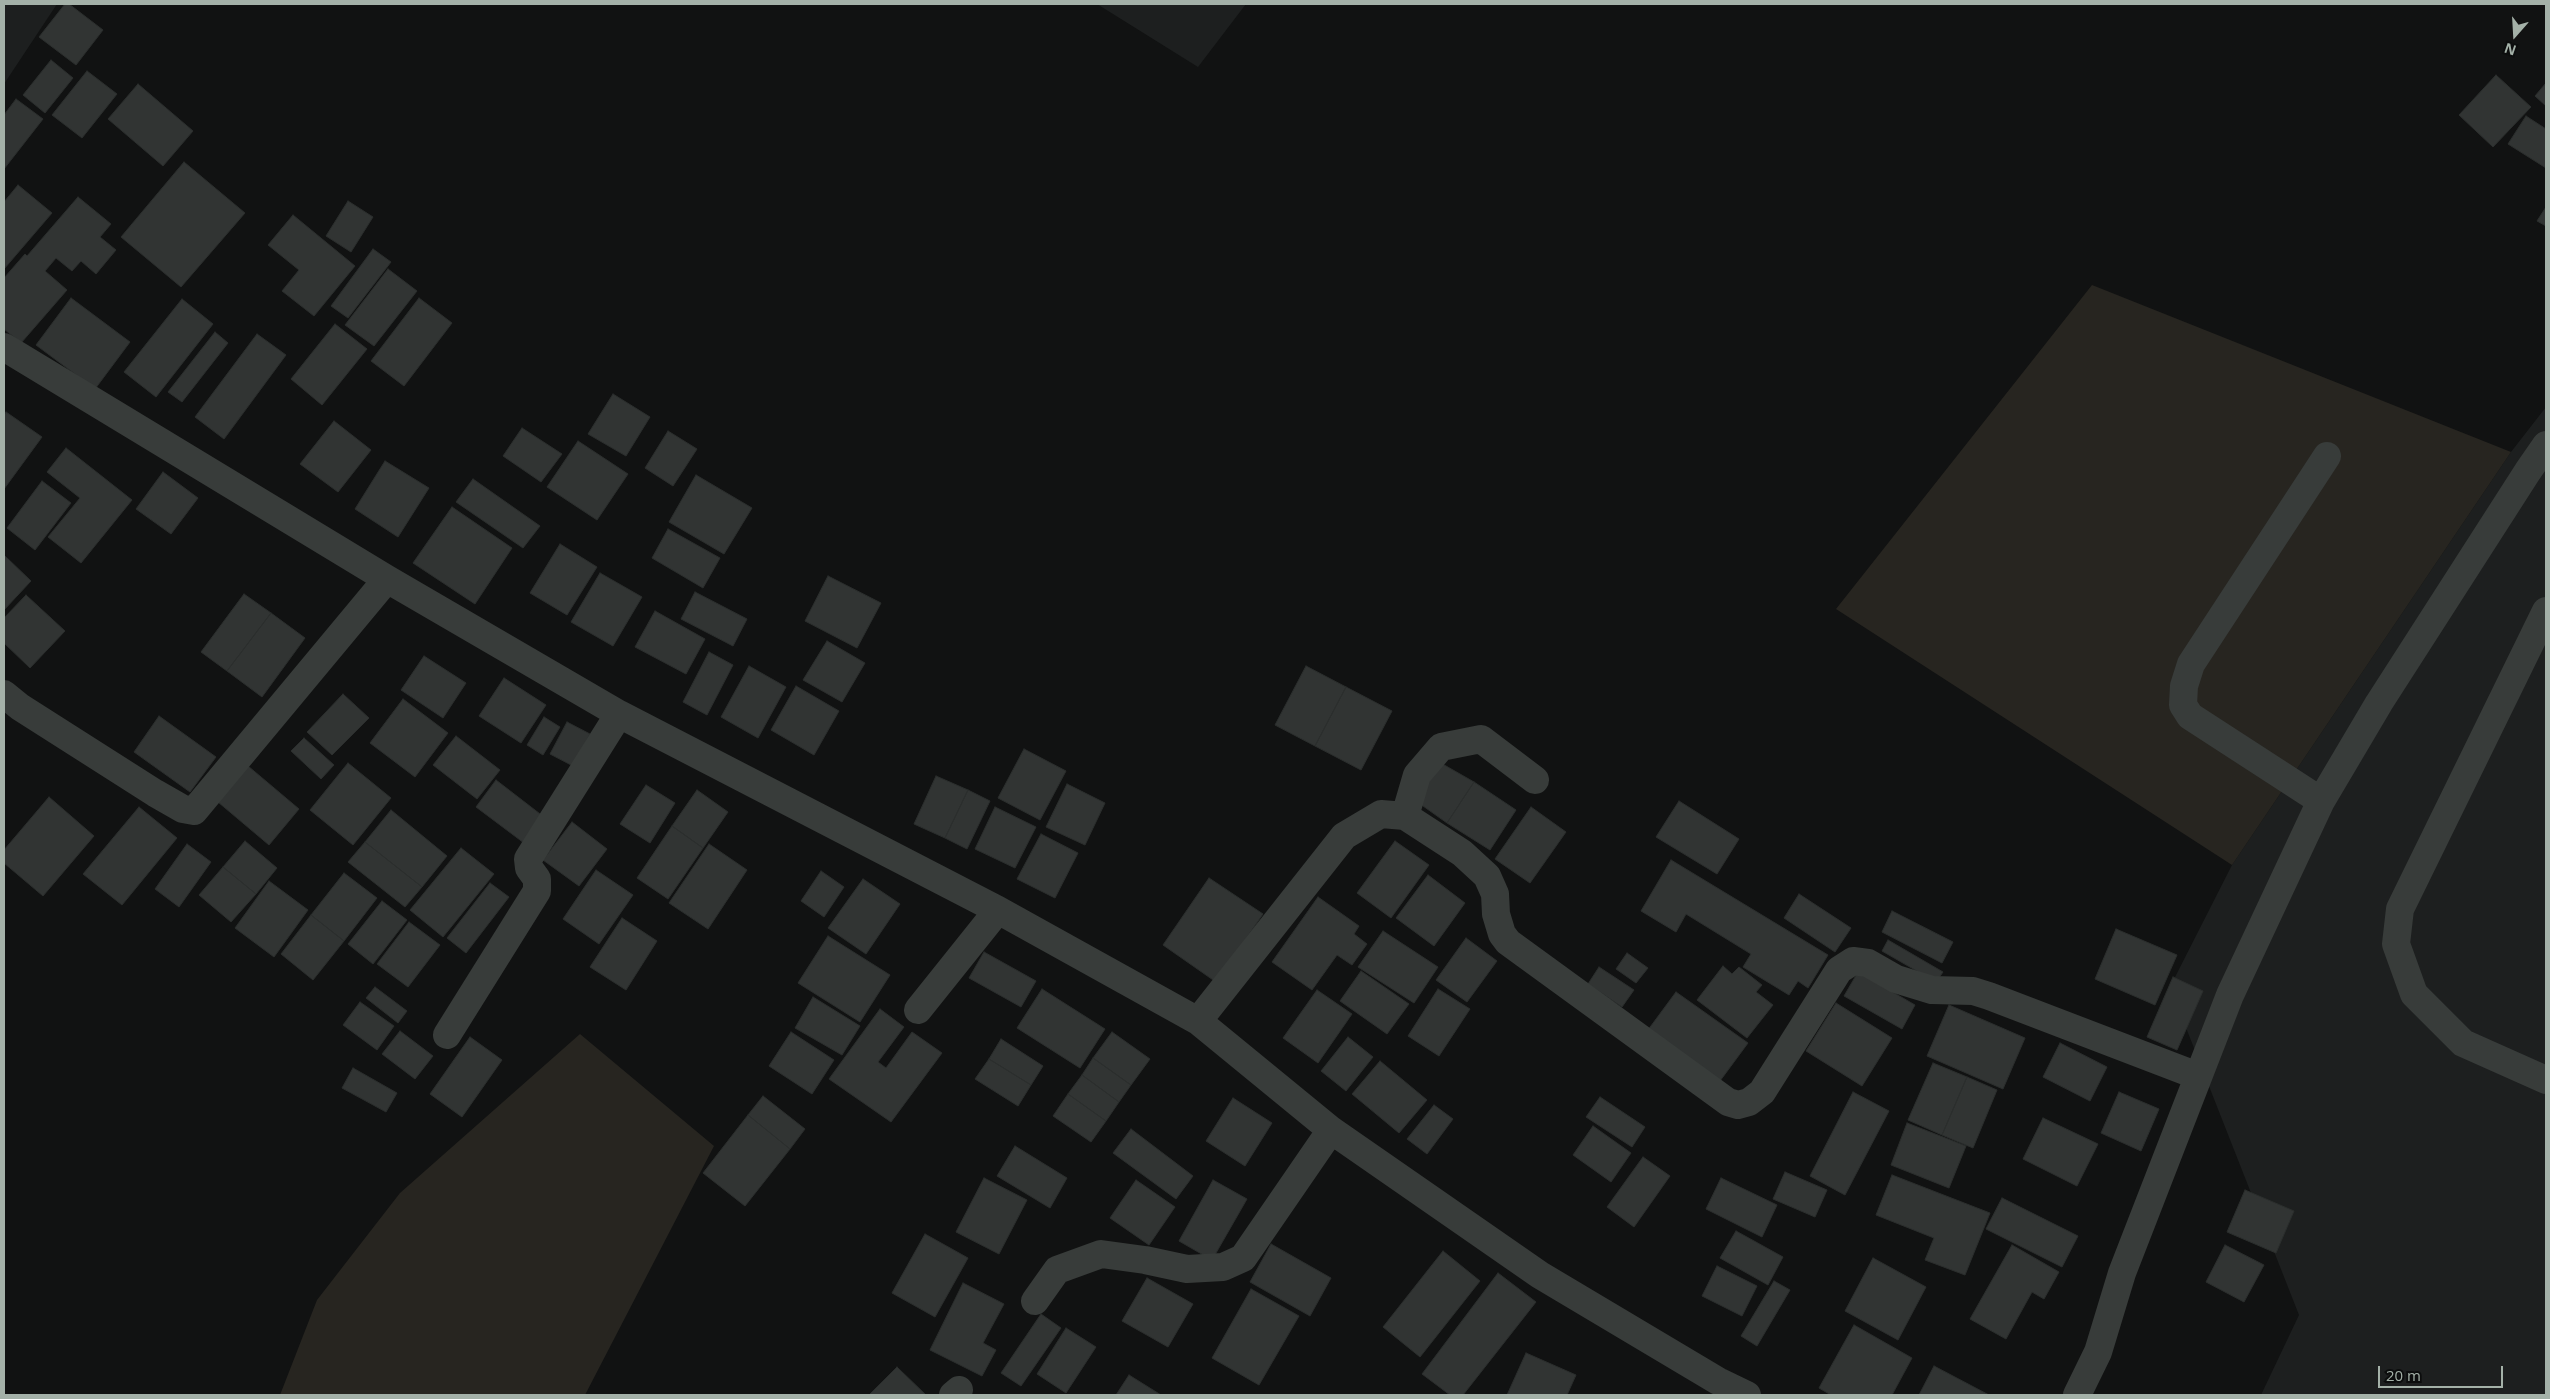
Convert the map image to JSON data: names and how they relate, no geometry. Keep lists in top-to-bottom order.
{
  "scale_bar": "20 m",
  "north": "bottom"
}
